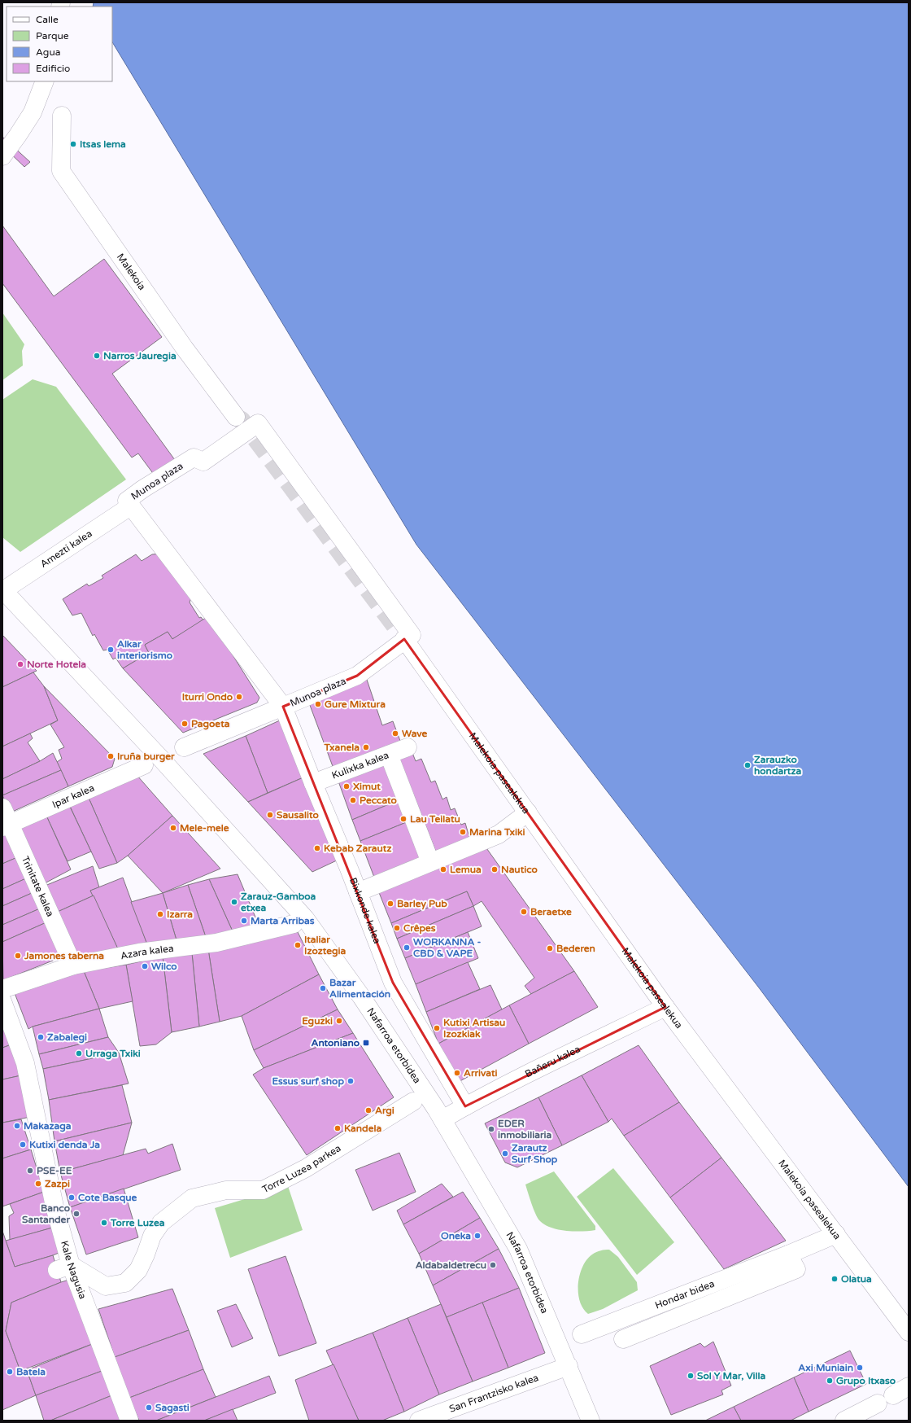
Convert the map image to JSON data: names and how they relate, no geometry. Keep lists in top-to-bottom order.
{
  "streets": {
    "main road": [
      "Malekoia",
      "Munoa plaza",
      "Amezti kalea",
      "Kulixka kalea",
      "Malekoia pasealekua",
      "Ipar kalea",
      "Trinitate kalea",
      "Bixkonde kalea",
      "Azara kalea",
      "Nafarroa etorbidea",
      "Bañeru kalea",
      "Torre Luzea parkea",
      "Kale Nagusia",
      "Hondar bidea",
      "San Frantzisko kalea"
    ]
  },
  "crossings": [
    ["Munoa plaza", "Malekoia pasealekua"],
    ["Munoa plaza", "Bixkonde kalea"],
    ["Amezti kalea", "Nafarroa etorbidea"],
    ["Kulixka kalea", "Bixkonde kalea"],
    ["Malekoia pasealekua", "Bañeru kalea"],
    ["Malekoia pasealekua", "Hondar bidea"],
    ["Ipar kalea", "Trinitate kalea"],
    ["Trinitate kalea", "Azara kalea"],
    ["Bixkonde kalea", "Bañeru kalea"],
    ["Nafarroa etorbidea", "Bañeru kalea"],
    ["Nafarroa etorbidea", "San Frantzisko kalea"],
    ["Torre Luzea parkea", "Kale Nagusia"]
  ],
  "places": {
    "other": [
      "Itsas lema",
      "Narros Jauregia",
      "Alkar interiorismo",
      "Norte Hotela",
      "Iturri Ondo",
      "Gure Mixtura",
      "Pagoeta",
      "Wave",
      "Txanela",
      "Iruña burger",
      "Zarauzko hondartza",
      "Ximut",
      "Peccato",
      "Sausalito",
      "Lau Teilatu",
      "Mele-mele",
      "Marina Txiki",
      "Kebab Zarautz",
      "Lemua",
      "Nautico",
      "Zarauz-Gamboa etxea",
      "Barley Pub",
      "Beraetxe",
      "Izarra",
      "Marta Arribas",
      "Crêpes",
      "Italiar Izoztegia",
      "WORKANNA - CBD & VAPE",
      "Bederen",
      "Jamones taberna",
      "Wilco",
      "Bazar Alimentación",
      "Eguzki",
      "Kutixi Artisau Izozkiak",
      "Zabalegi",
      "Urraga Txiki",
      "Arrivati",
      "Essus surf shop",
      "Argi",
      "Makazaga",
      "Kandela",
      "EDER inmobiliaria",
      "Kutixi denda Ja",
      "Zarautz Surf Shop",
      "PSE-EE",
      "Zazpi",
      "Cote Basque",
      "Banco Santander",
      "Torre Luzea",
      "Oneka",
      "Aldabaldetrecu",
      "Olatua",
      "Axi Muniain",
      "Batela",
      "Sol Y Mar, Villa",
      "Grupo Itxaso",
      "Sagasti"
    ],
    "transit": ["Antoniano"]
  },
  "legend": [
    "Calle",
    "Parque",
    "Agua",
    "Edificio"
  ]
}
